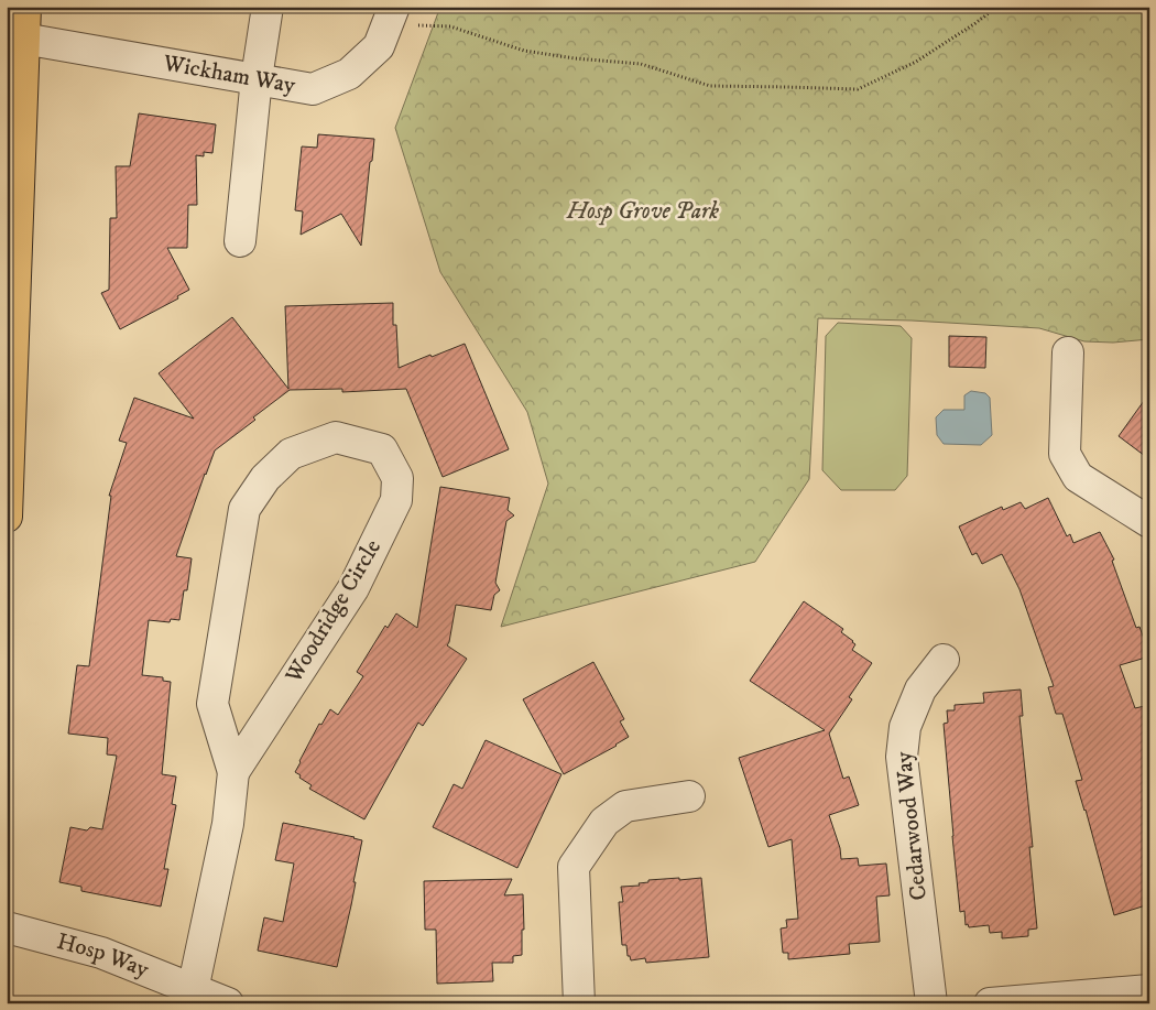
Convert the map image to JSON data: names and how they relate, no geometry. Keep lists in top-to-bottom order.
{
  "streets": {
    "street": [
      "Wickham Way",
      "Woodridge Circle",
      "Cedarwood Way",
      "Hosp Way"
    ]
  },
  "crossings": [
    ["Woodridge Circle", "Hosp Way"]
  ],
  "parks": ["Hosp Grove Park"]
}
